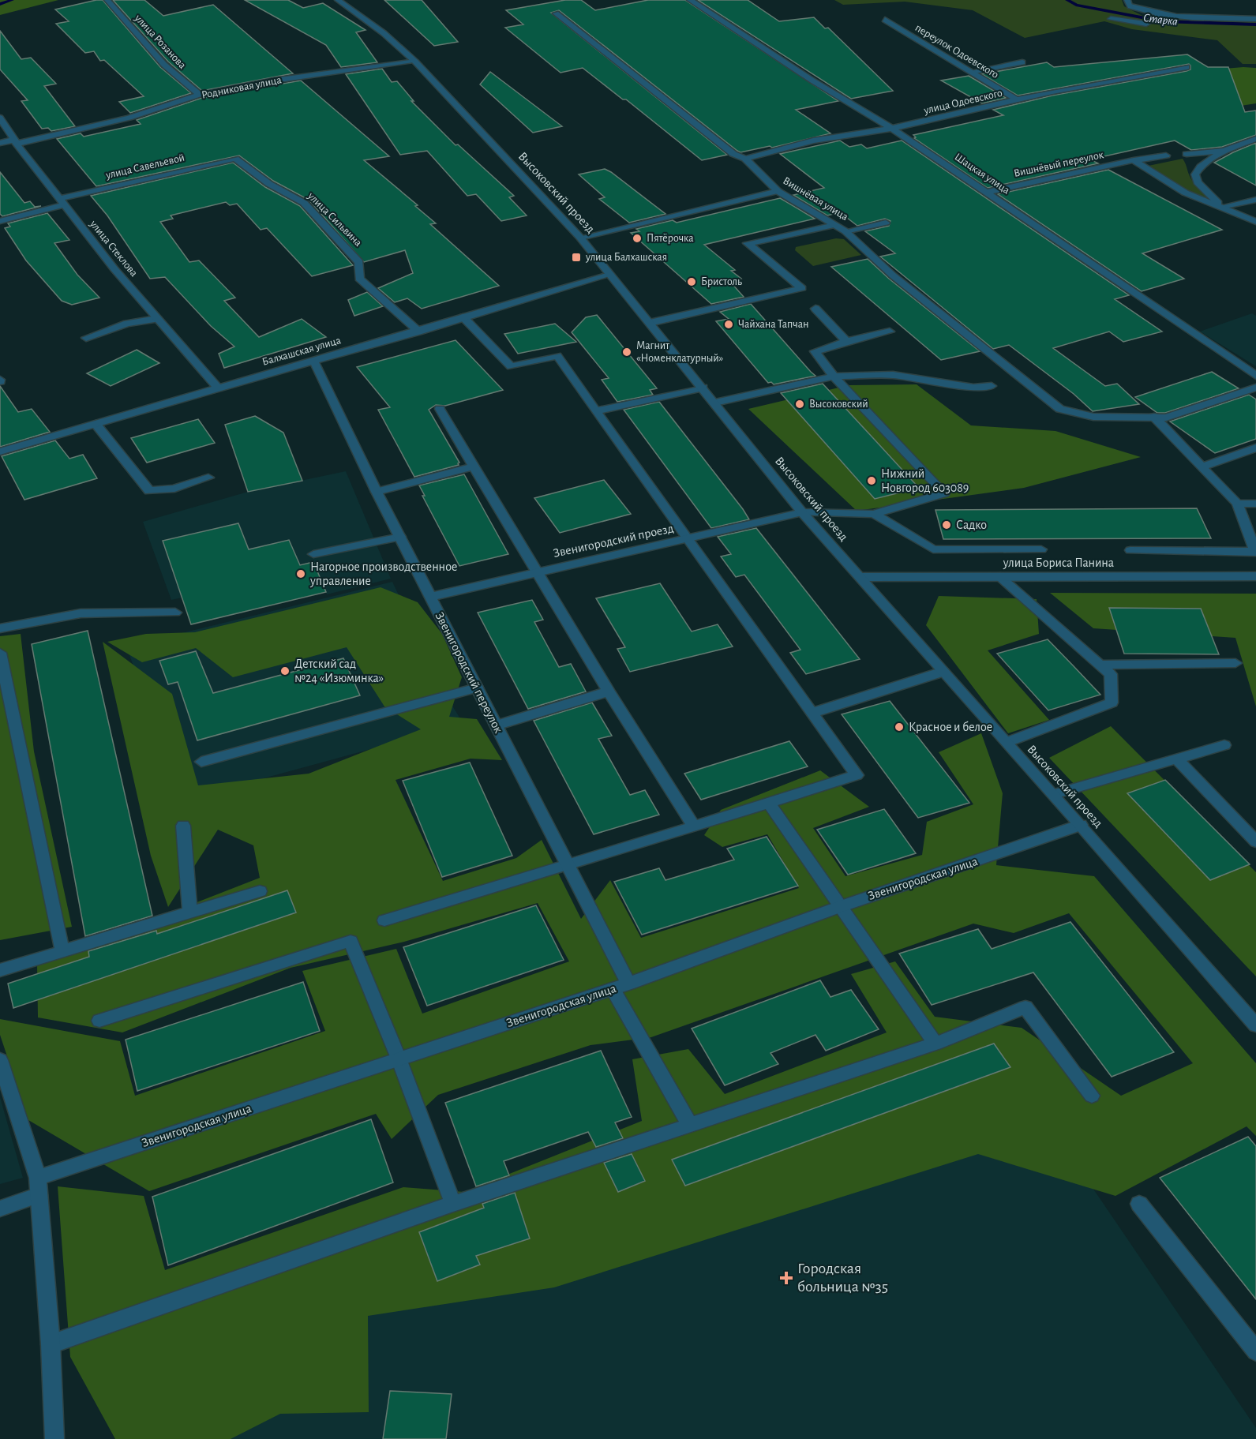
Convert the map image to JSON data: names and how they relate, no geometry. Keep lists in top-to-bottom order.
{
  "streets": {
    "street": [
      "улица Розанова",
      "переулок Одоевского",
      "Родниковая улица",
      "улица Одоевского",
      "Вишнёвый переулок",
      "улица Савельевой",
      "Шацкая улица",
      "Высоковский проезд",
      "Вишнёвая улица",
      "улица Сильвина",
      "улица Стеклова",
      "Балхашская улица",
      "Звенигородский проезд",
      "улица Бориса Панина",
      "Звенигородский переулок",
      "Звенигородская улица"
    ]
  },
  "crossings": [
    ["улица Розанова", "Родниковая улица"],
    ["переулок Одоевского", "улица Одоевского"],
    ["Родниковая улица", "Высоковский проезд"],
    ["Родниковая улица", "улица Стеклова"],
    ["улица Одоевского", "Шацкая улица"],
    ["улица Одоевского", "Вишнёвая улица"],
    ["Вишнёвый переулок", "Шацкая улица"],
    ["улица Савельевой", "улица Сильвина"],
    ["улица Савельевой", "улица Стеклова"],
    ["Высоковский проезд", "Балхашская улица"],
    ["Высоковский проезд", "Звенигородский проезд"],
    ["Высоковский проезд", "улица Бориса Панина"],
    ["Высоковский проезд", "Звенигородская улица"],
    ["улица Сильвина", "Балхашская улица"],
    ["улица Стеклова", "Балхашская улица"],
    ["Балхашская улица", "Звенигородский переулок"],
    ["Звенигородский проезд", "Звенигородский переулок"],
    ["Звенигородский переулок", "Звенигородская улица"]
  ],
  "water": ["Старка"],
  "places": {
    "other": [
      "Пятёрочка",
      "Бристоль",
      "Чайхана Тапчан",
      "Магнит «Номенклатурный»",
      "Высоковский",
      "Нижний Новгород 603089",
      "Садко",
      "Нагорное производственное управление",
      "Детский сад №24 «Изюминка»",
      "Красное и белое"
    ],
    "transit": ["улица Балхашская"],
    "health": ["Городская больница №35"]
  }
}
